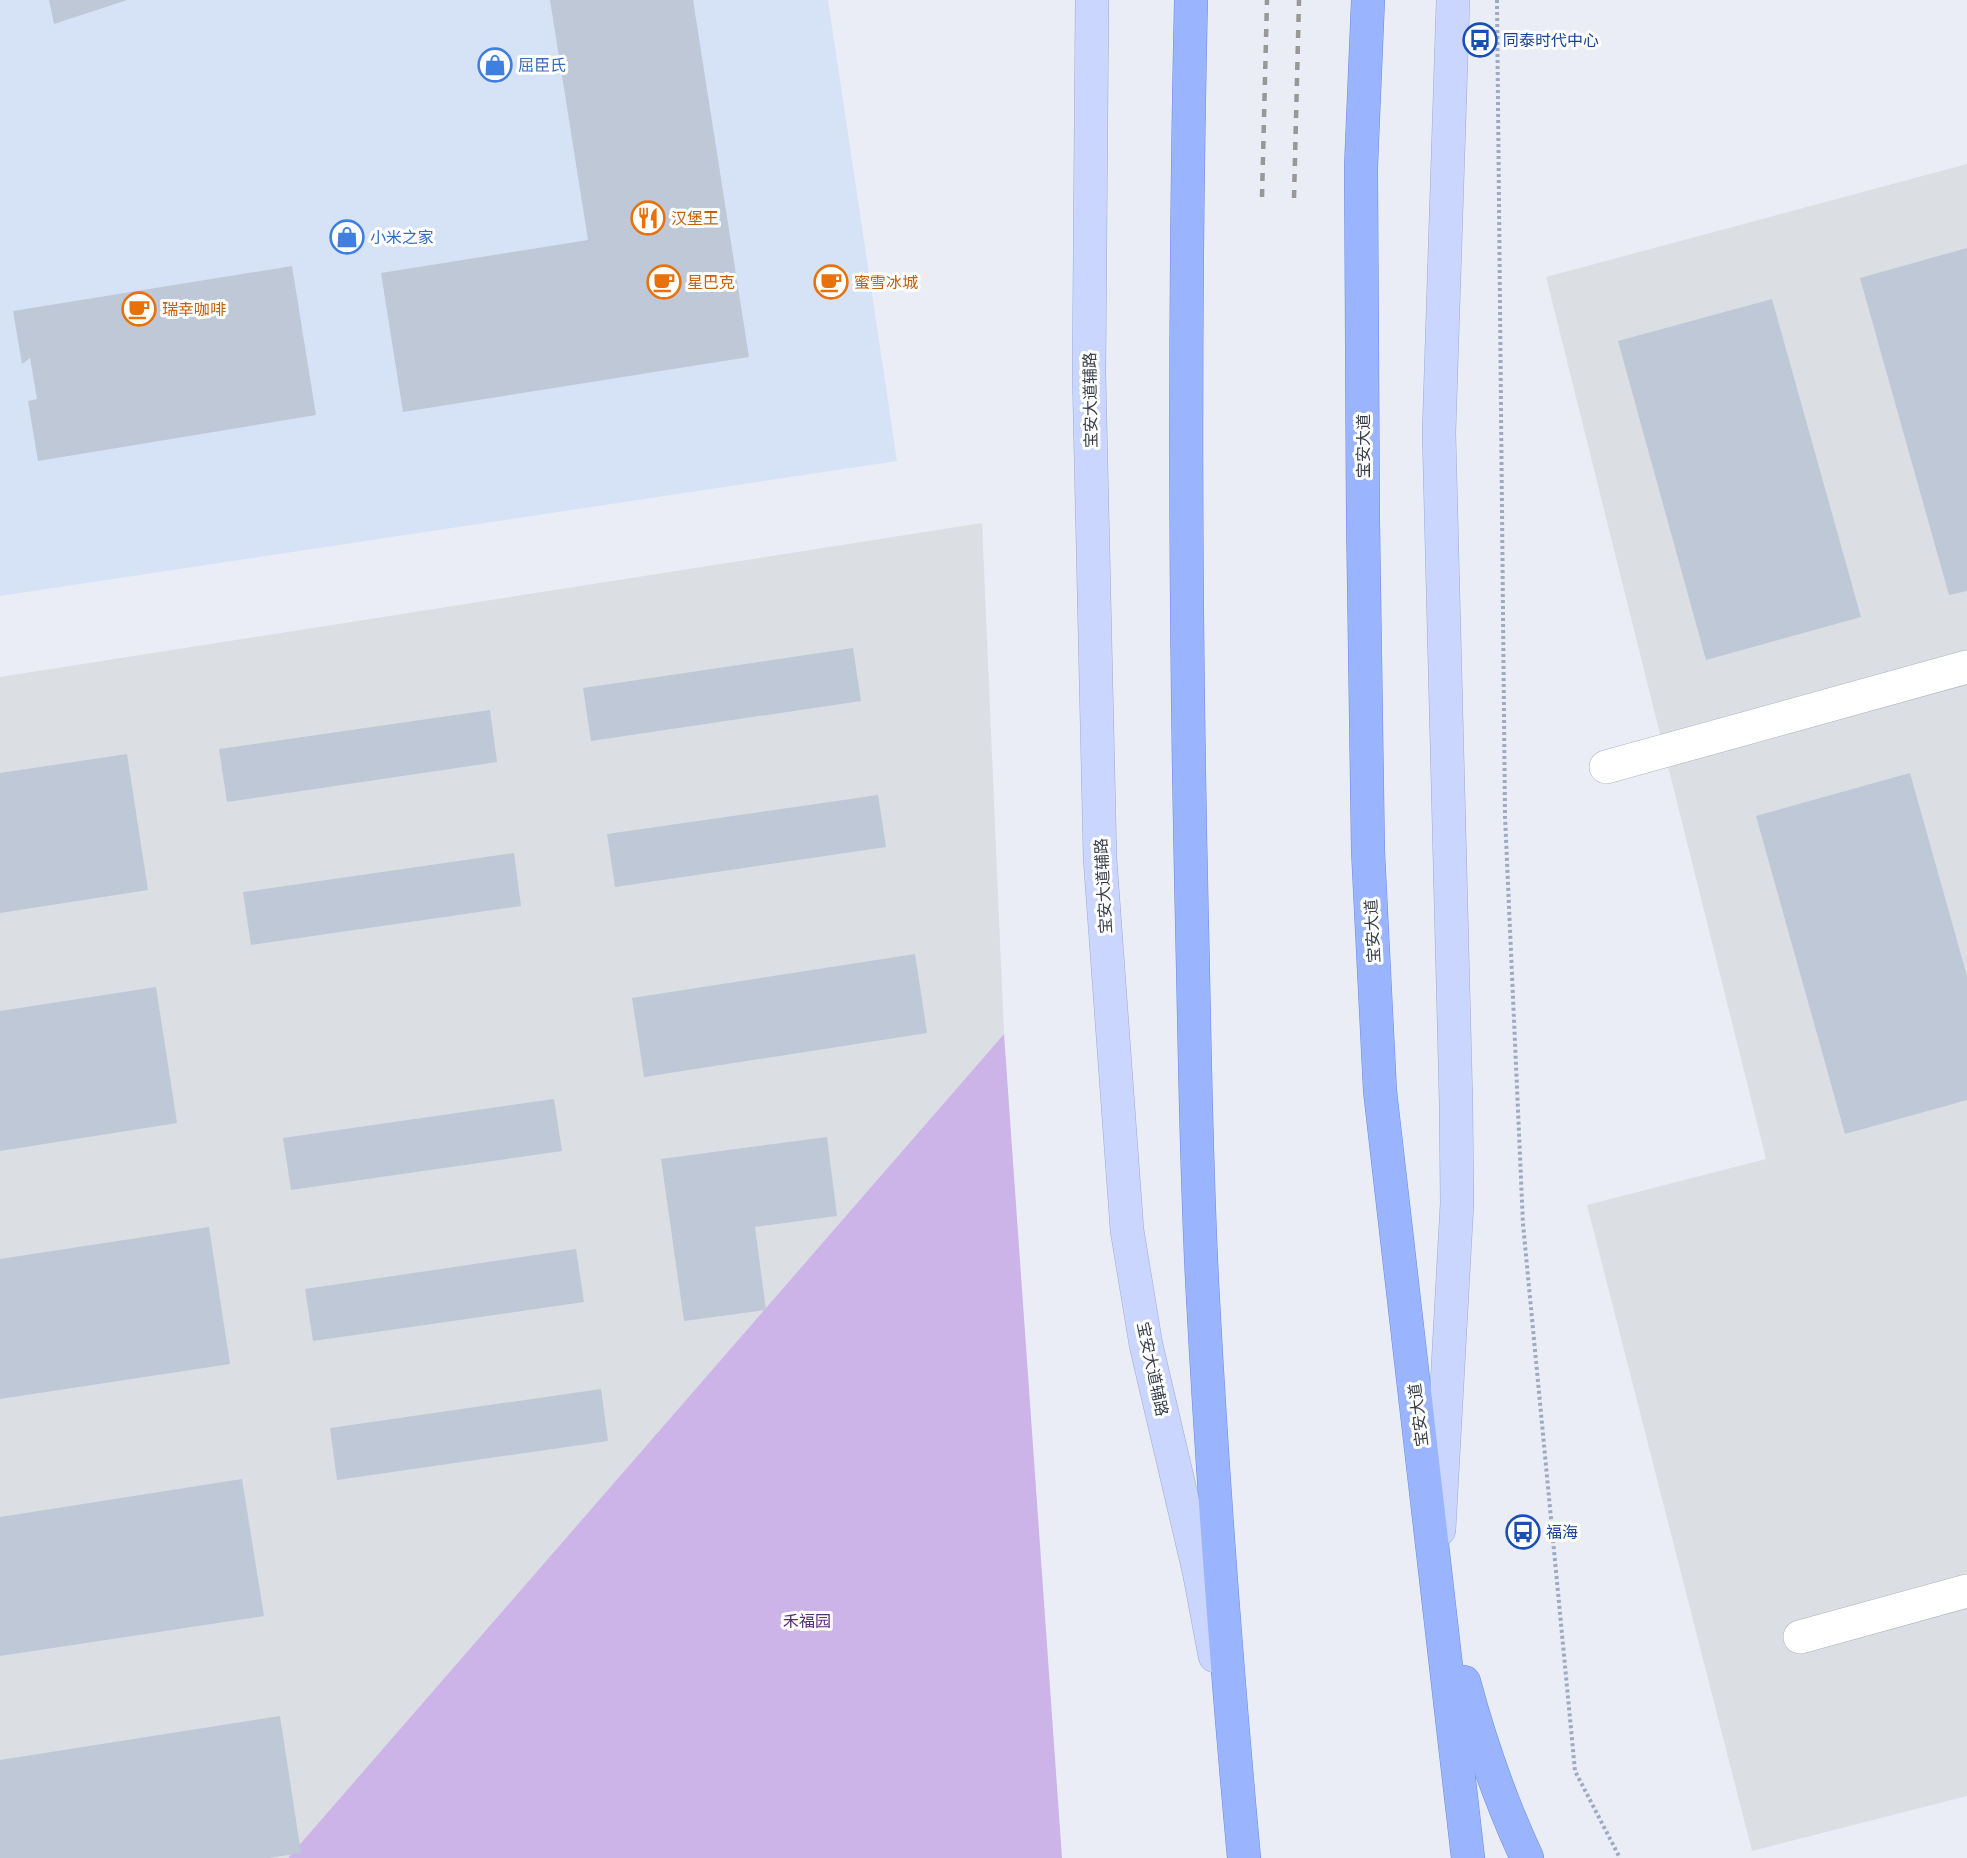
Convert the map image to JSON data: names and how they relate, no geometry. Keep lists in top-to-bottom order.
{
  "streets": {
    "main road": ["宝安大道辅路", "宝安大道"]
  },
  "parks": ["禾福园"],
  "places": {
    "bus stop": ["同泰时代中心", "福海"],
    "shop": ["屈臣氏", "小米之家"],
    "restaurant": ["汉堡王"],
    "cafe": ["星巴克", "蜜雪冰城", "瑞幸咖啡"]
  }
}
